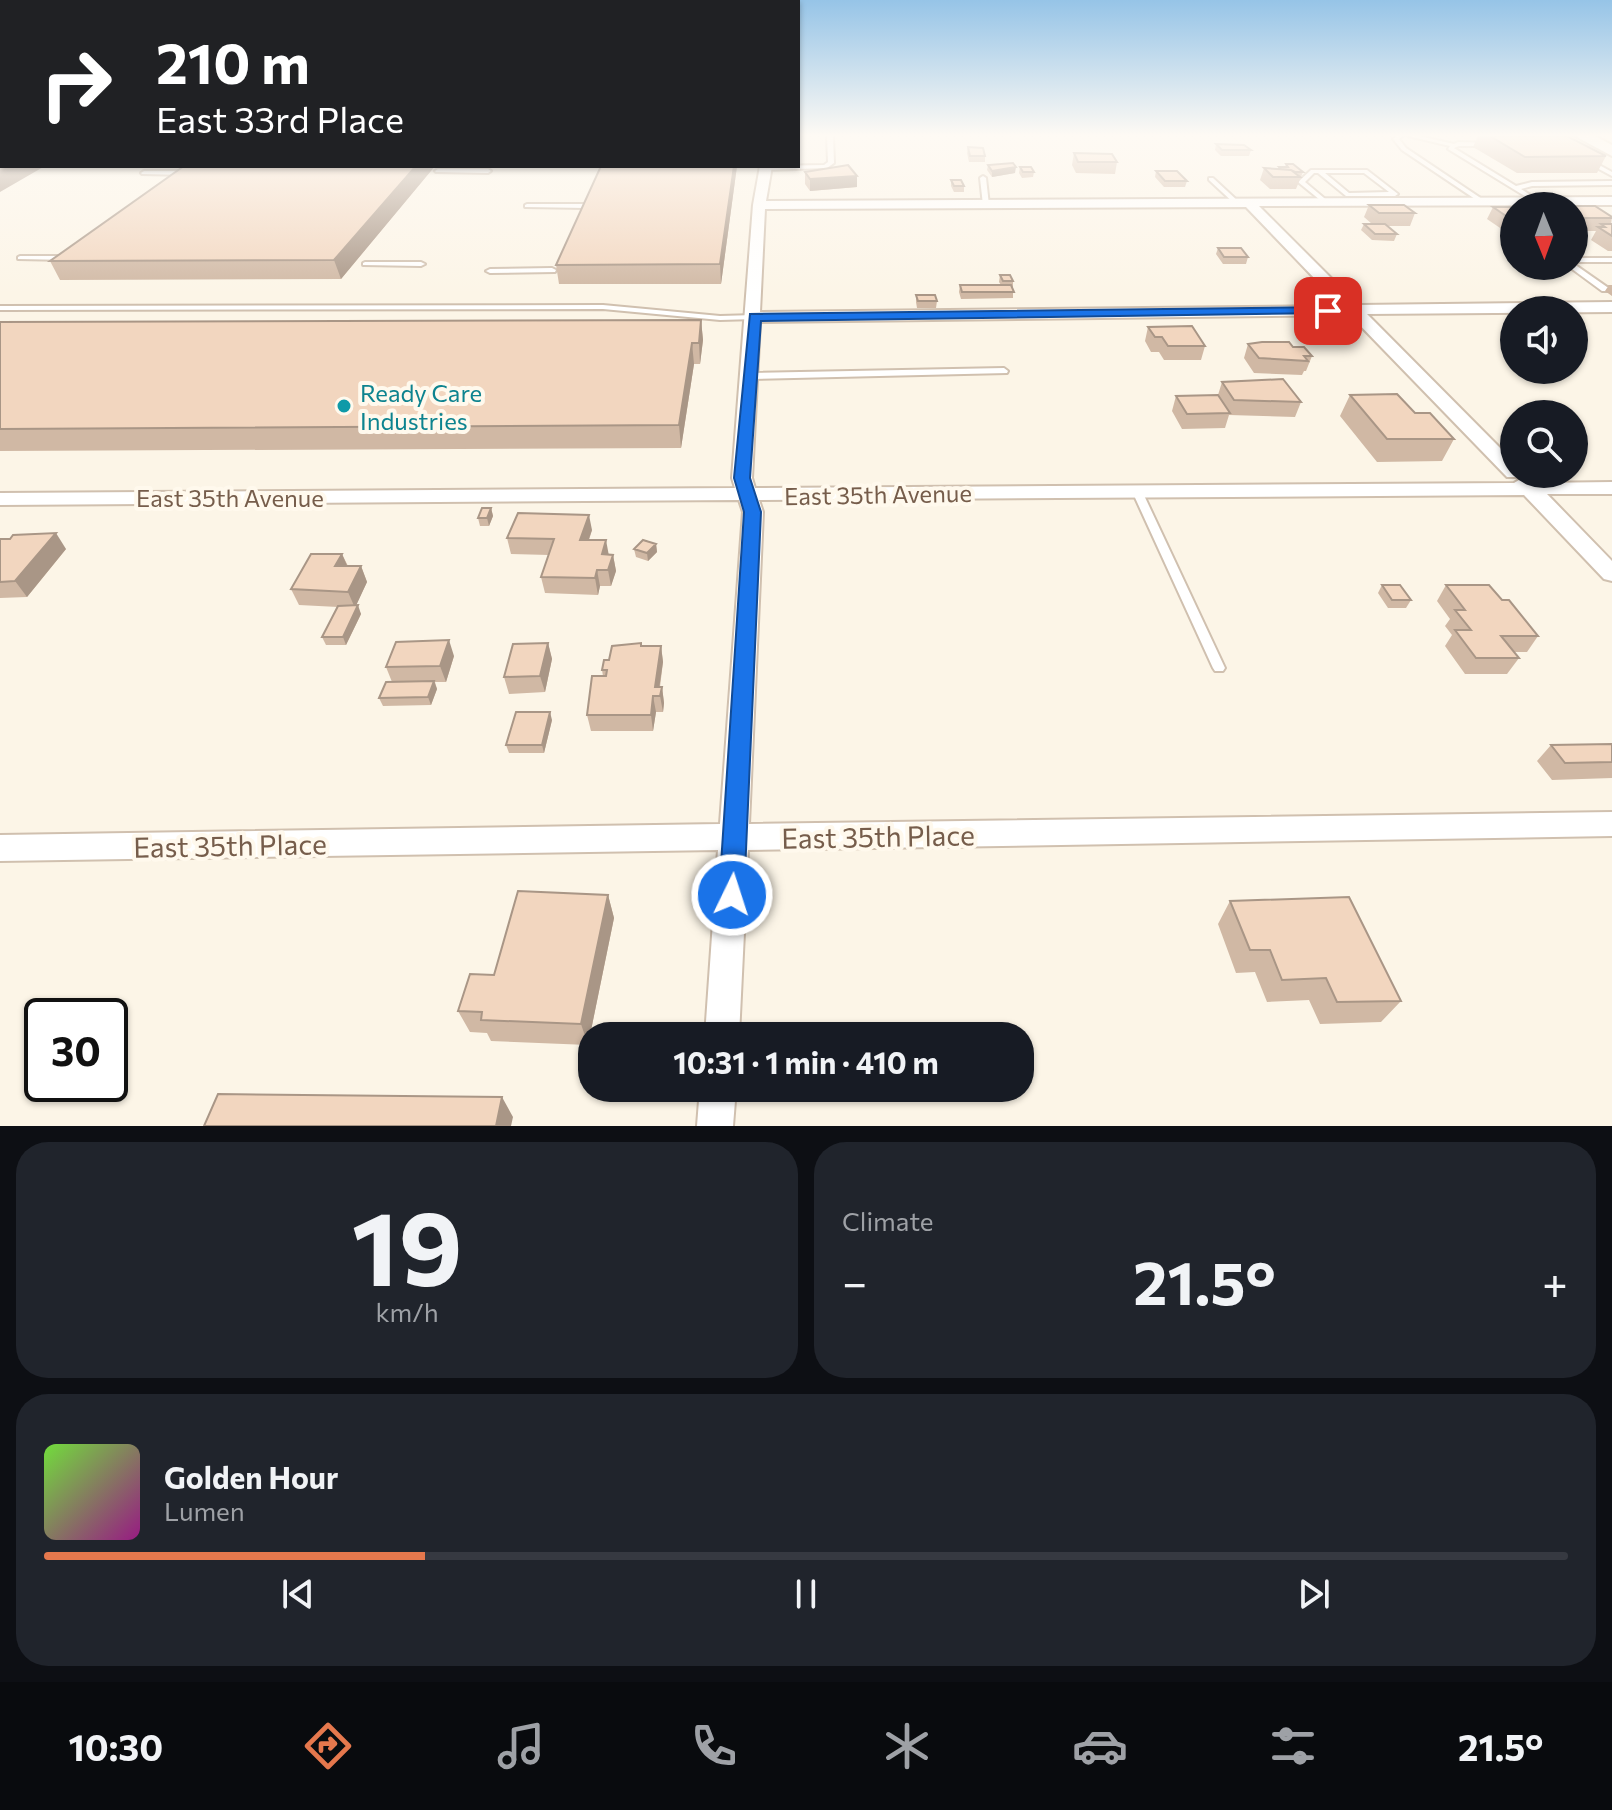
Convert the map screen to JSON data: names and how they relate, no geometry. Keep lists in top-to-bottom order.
{
  "streets": {
    "street": ["East 35th Avenue", "East 35th Place"]
  },
  "places": ["Ready Care Industries"],
  "north": "bottom",
  "page": {
    "turn": ["210 m", "East 33rd Place"],
    "limit": "30",
    "trip": "10:31 · 1 min · 410 m",
    "tile": [
      ["19", "km/h"],
      "Climate"
    ],
    "heat": ["−", "21.5°", "+"],
    "song": ["Golden Hour", "Lumen"],
    "tabs": ["10:30", "21.5°"]
  }
}
